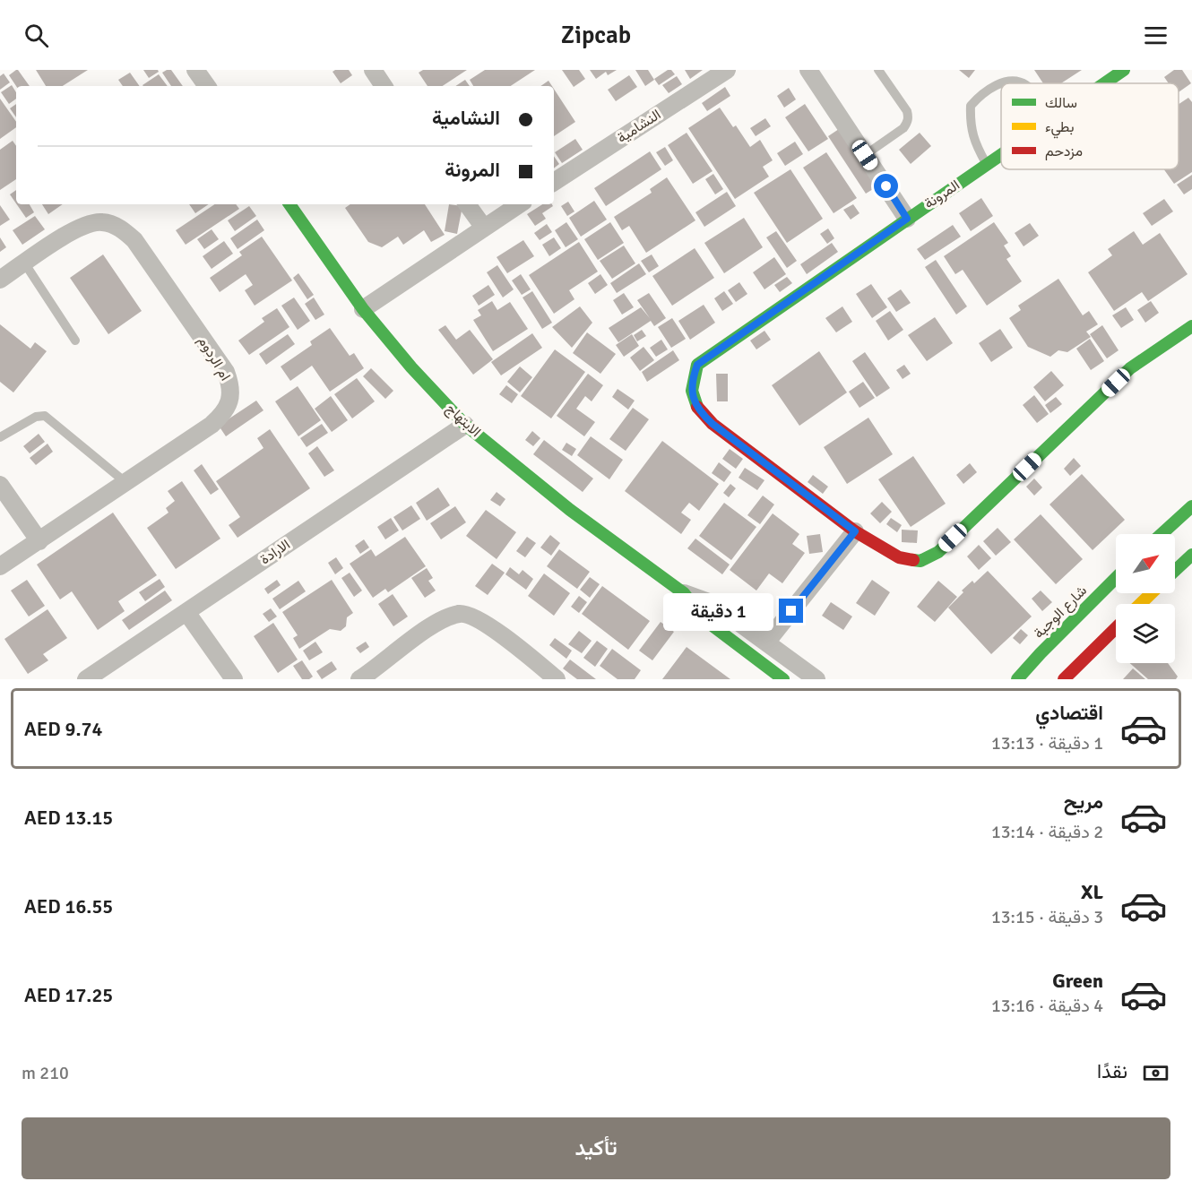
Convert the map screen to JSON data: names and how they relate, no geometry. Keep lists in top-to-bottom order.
{
  "streets": {
    "street": [
      "النشامية",
      "المرونة",
      "ام الردوم",
      "الابتهاج",
      "الارادة",
      "شارع الوجبة"
    ]
  },
  "crossings": [
    ["الابتهاج", "الارادة"]
  ],
  "legend": ["سالك", "بطيء", "مزدحم"],
  "north": "top right",
  "page": {
    "header": "Zipcab",
    "banner": ["النشامية", "المرونة"],
    "bubble": "1 دقيقة",
    "list": [
      {
        "name": "اقتصادي",
        "note": "1 دقيقة · 13:13",
        "value": "AED 9.74"
      },
      {
        "name": "مريح",
        "note": "2 دقيقة · 13:14",
        "value": "AED 13.15"
      },
      {
        "name": "XL",
        "note": "3 دقيقة · 13:15",
        "value": "AED 16.55"
      },
      {
        "name": "Green",
        "note": "4 دقيقة · 13:16",
        "value": "AED 17.25"
      }
    ],
    "pay": ["نقدًا", "210 m"],
    "buttons": "تأكيد"
  }
}
